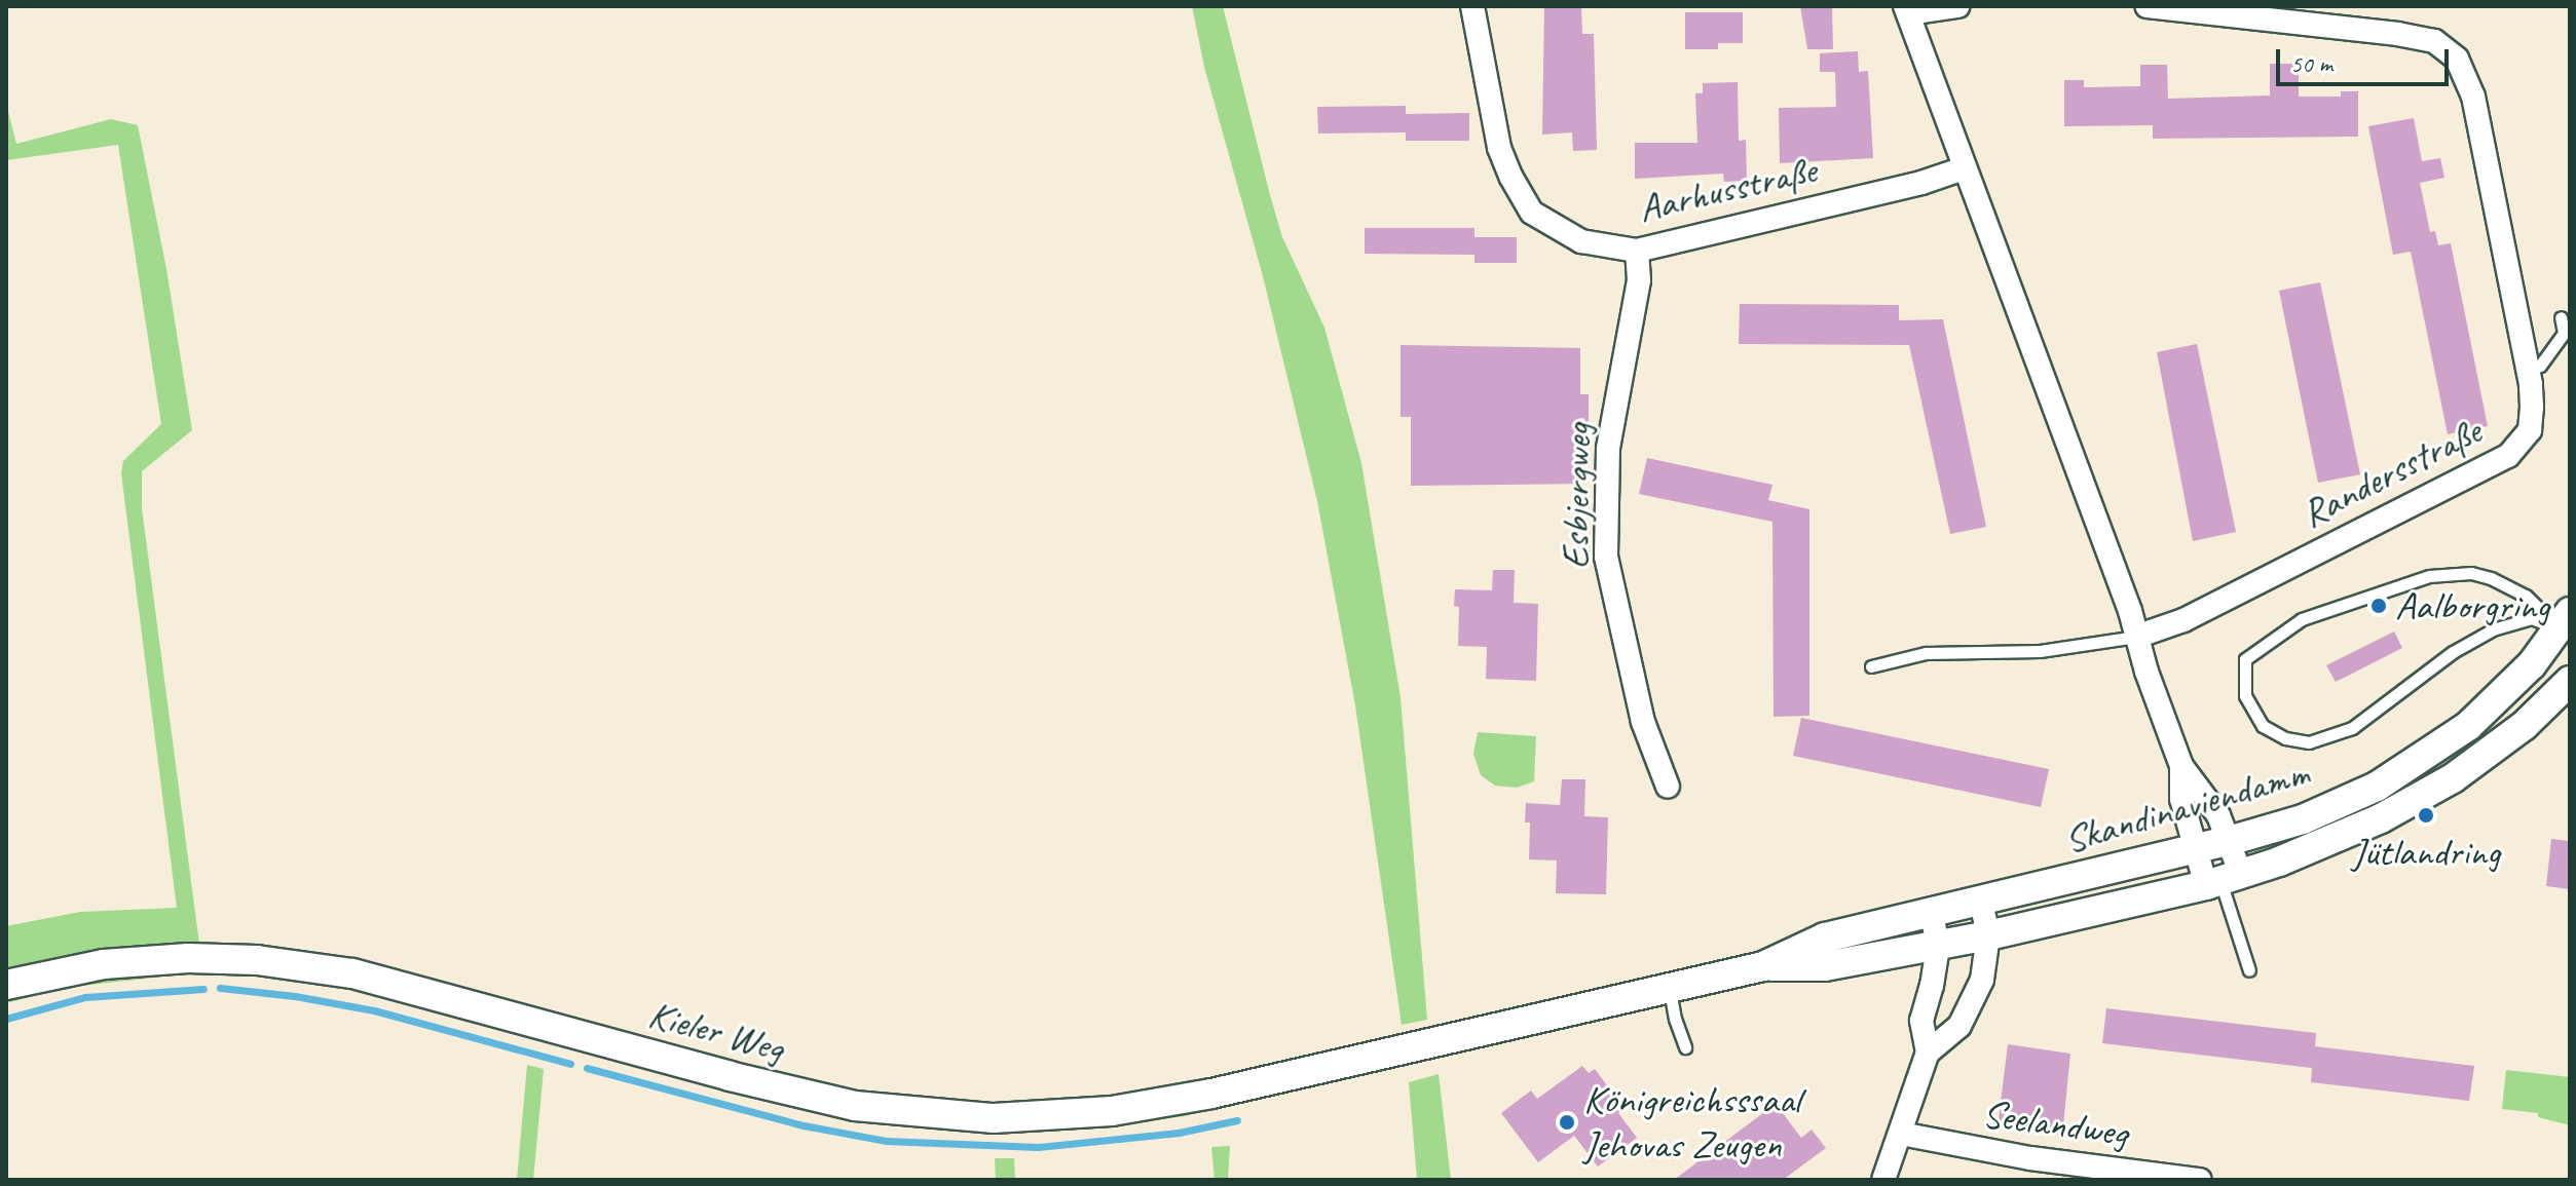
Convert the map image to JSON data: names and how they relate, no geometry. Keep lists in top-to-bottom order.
{
  "streets": {
    "street": [
      "Aarhusstraße",
      "Randersstraße",
      "Esbjergweg",
      "Skandinaviendamm",
      "Kieler Weg",
      "Seelandweg"
    ]
  },
  "crossings": [
    ["Aarhusstraße", "Esbjergweg"],
    ["Skandinaviendamm", "Kieler Weg"]
  ],
  "places": ["Aalborgring", "Jütlandring", "Königreichsssaal Jehovas Zeugen"],
  "scale_bar": "50 m"
}
